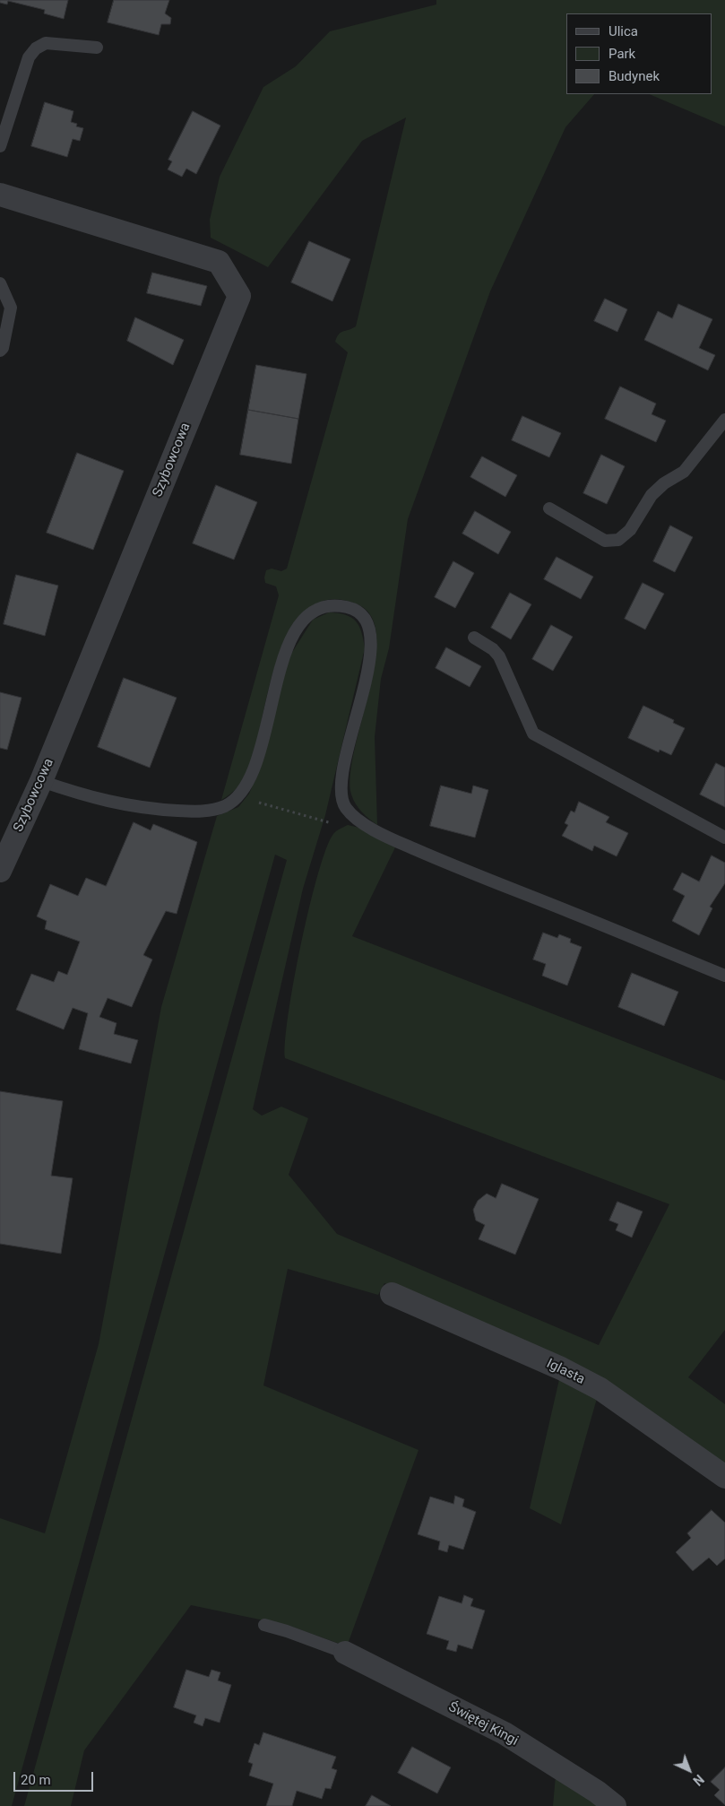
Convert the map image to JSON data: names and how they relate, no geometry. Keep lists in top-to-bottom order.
{
  "streets": {
    "street": ["Szybowcowa", "Iglasta", "Świętej Kingi"]
  },
  "legend": ["Ulica", "Park", "Budynek"],
  "scale_bar": "20 m",
  "north": "bottom right"
}
